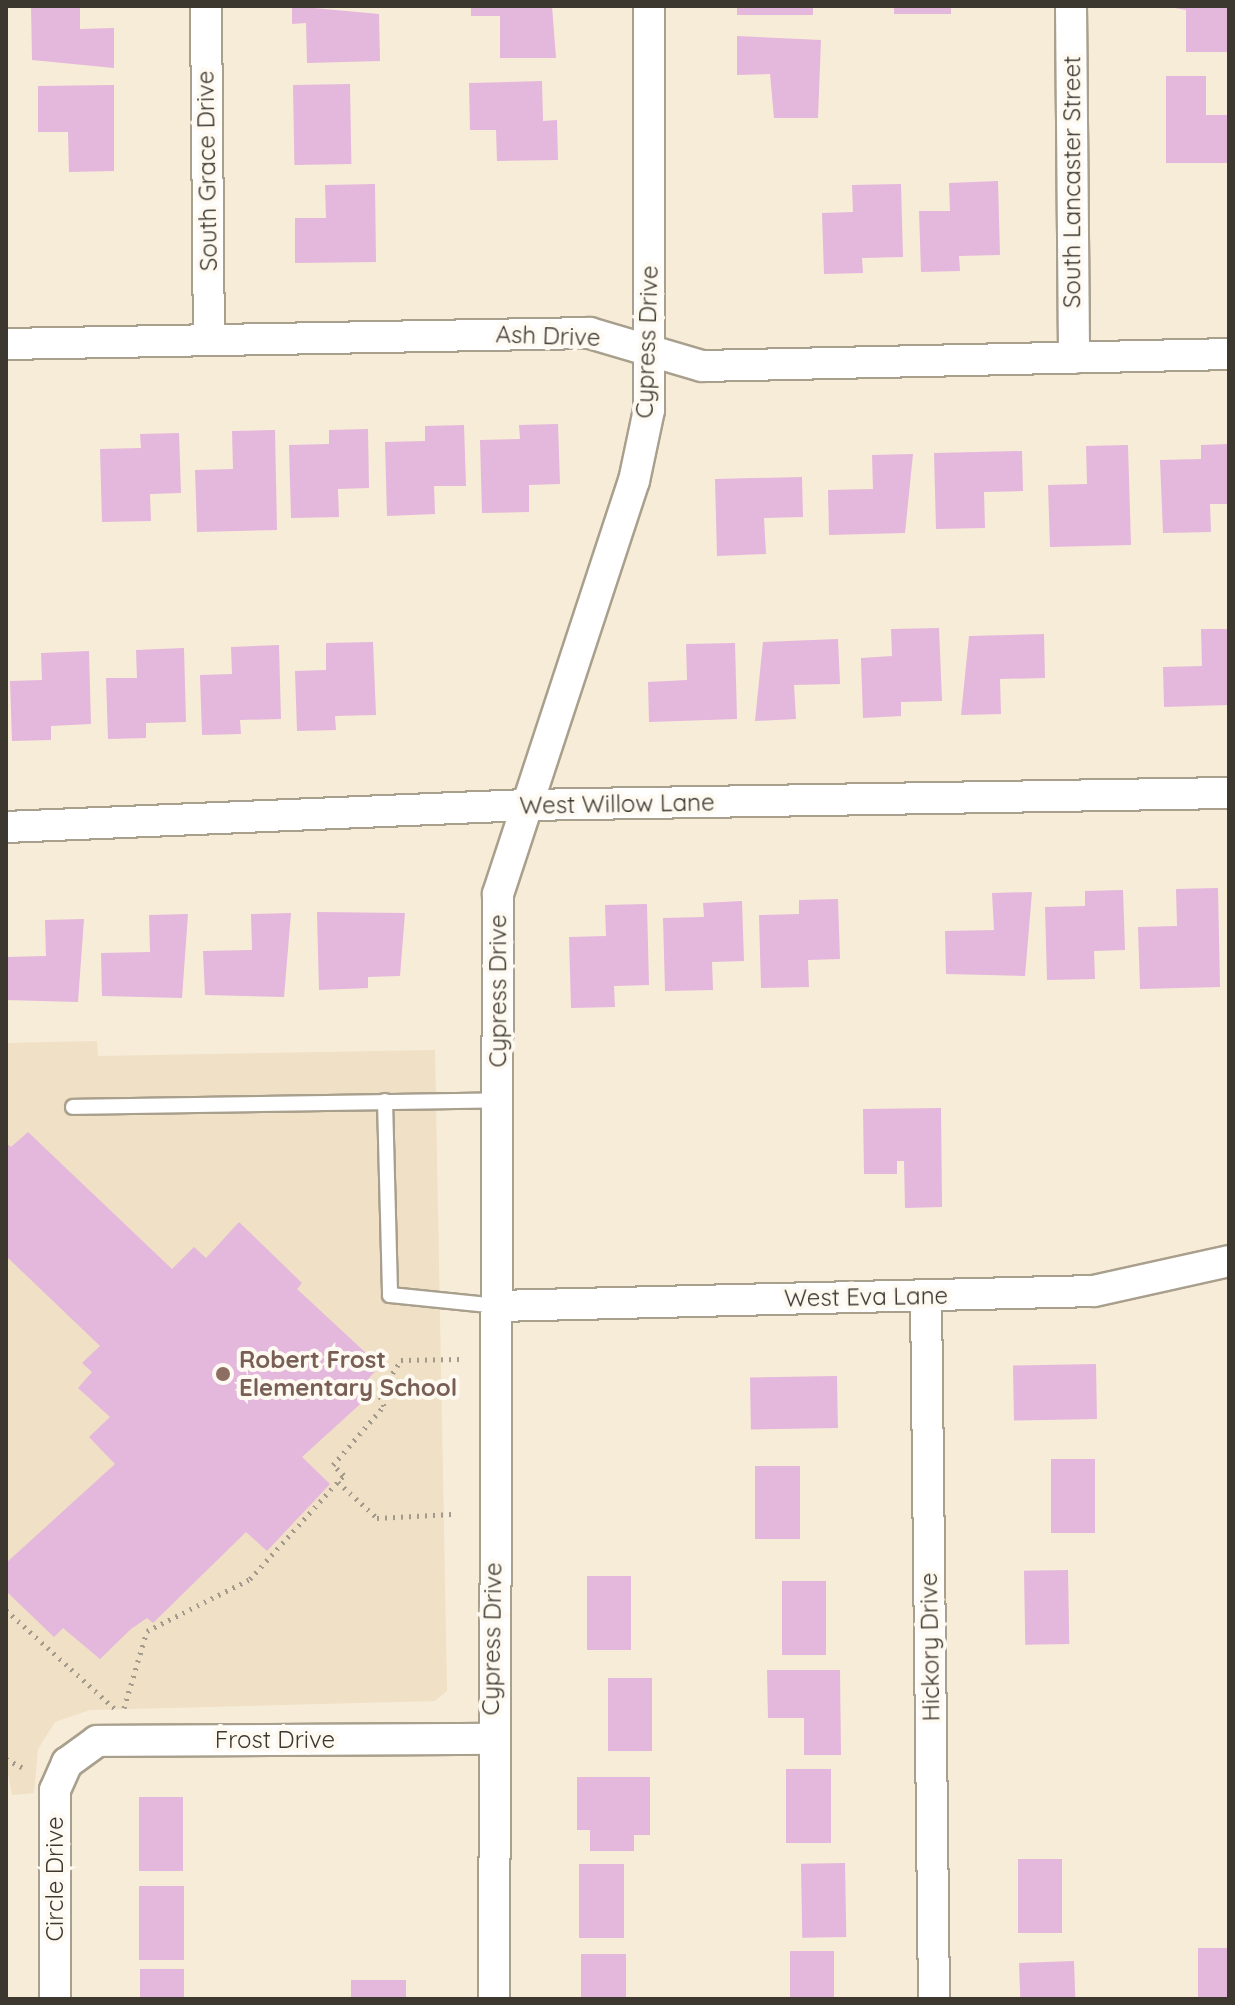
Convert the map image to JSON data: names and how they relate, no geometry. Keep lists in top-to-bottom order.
{
  "streets": {
    "street": [
      "South Grace Drive",
      "South Lancaster Street",
      "Ash Drive",
      "Cypress Drive",
      "West Willow Lane",
      "West Eva Lane",
      "Hickory Drive",
      "Frost Drive",
      "Circle Drive"
    ]
  },
  "crossings": [
    ["South Grace Drive", "Ash Drive"],
    ["South Lancaster Street", "Ash Drive"],
    ["Ash Drive", "Cypress Drive"],
    ["Cypress Drive", "West Willow Lane"],
    ["Cypress Drive", "West Eva Lane"],
    ["Cypress Drive", "Frost Drive"],
    ["West Eva Lane", "Hickory Drive"],
    ["Frost Drive", "Circle Drive"]
  ],
  "places": ["Robert Frost Elementary School"]
}
